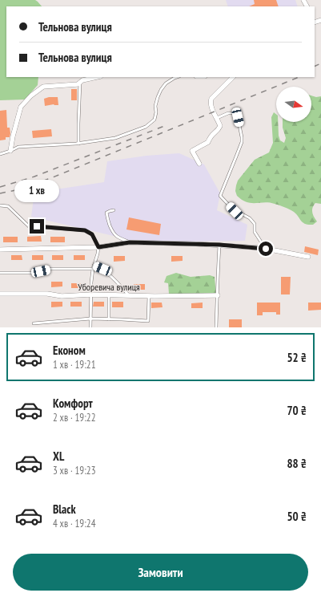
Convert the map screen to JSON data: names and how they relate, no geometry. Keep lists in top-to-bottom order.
{
  "streets": {
    "street": ["Уборевича вулиця"]
  },
  "north": "right",
  "page": {
    "banner": ["Тельнова вулиця", "Тельнова вулиця"],
    "bubble": "1 хв",
    "list": [
      {
        "name": "Економ",
        "note": "1 хв · 19:21",
        "value": "52 ₴"
      },
      {
        "name": "Комфорт",
        "note": "2 хв · 19:22",
        "value": "70 ₴"
      },
      {
        "name": "XL",
        "note": "3 хв · 19:23",
        "value": "88 ₴"
      },
      {
        "name": "Black",
        "note": "4 хв · 19:24",
        "value": "50 ₴"
      }
    ],
    "buttons": "Замовити"
  }
}
